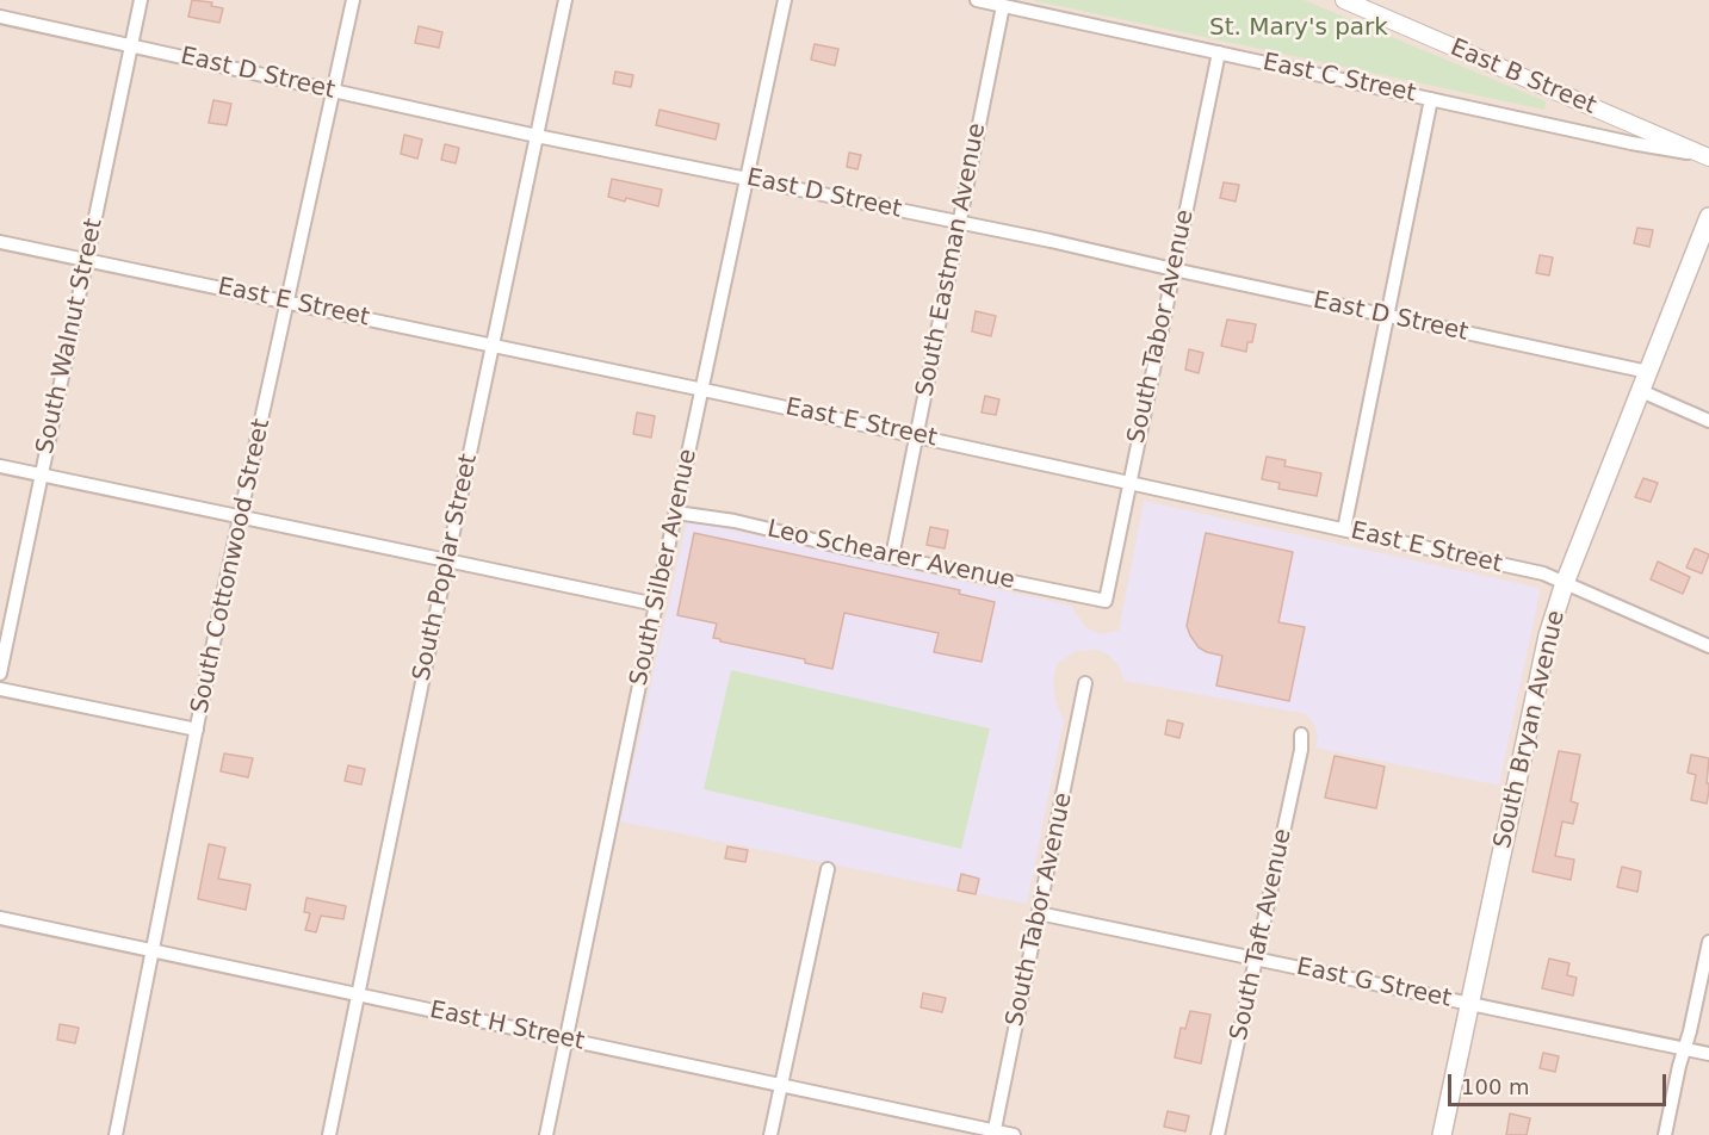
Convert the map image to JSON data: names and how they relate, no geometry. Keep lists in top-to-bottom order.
{
  "streets": {
    "main road": ["South Bryan Avenue"],
    "street": [
      "East D Street",
      "East B Street",
      "East C Street",
      "South Eastman Avenue",
      "East E Street",
      "South Tabor Avenue",
      "South Walnut Street",
      "Leo Schearer Avenue",
      "South Cottonwood Street",
      "South Poplar Street",
      "South Silber Avenue",
      "South Taft Avenue",
      "East G Street",
      "East H Street"
    ]
  },
  "crossings": [
    ["East D Street", "South Eastman Avenue"],
    ["East D Street", "South Tabor Avenue"],
    ["East D Street", "South Walnut Street"],
    ["East D Street", "South Cottonwood Street"],
    ["East D Street", "South Poplar Street"],
    ["East D Street", "South Silber Avenue"],
    ["East D Street", "South Bryan Avenue"],
    ["East B Street", "East C Street"],
    ["East C Street", "South Eastman Avenue"],
    ["East C Street", "South Tabor Avenue"],
    ["South Eastman Avenue", "East E Street"],
    ["South Eastman Avenue", "Leo Schearer Avenue"],
    ["East E Street", "South Tabor Avenue"],
    ["East E Street", "South Walnut Street"],
    ["East E Street", "South Cottonwood Street"],
    ["East E Street", "South Poplar Street"],
    ["East E Street", "South Silber Avenue"],
    ["East E Street", "South Bryan Avenue"],
    ["South Tabor Avenue", "Leo Schearer Avenue"],
    ["South Tabor Avenue", "East G Street"],
    ["South Tabor Avenue", "East H Street"],
    ["Leo Schearer Avenue", "South Silber Avenue"],
    ["South Cottonwood Street", "East H Street"],
    ["South Poplar Street", "East H Street"],
    ["South Silber Avenue", "East H Street"],
    ["South Bryan Avenue", "East G Street"],
    ["South Taft Avenue", "East G Street"]
  ],
  "parks": ["St. Mary's park"],
  "scale_bar": "100 m"
}
